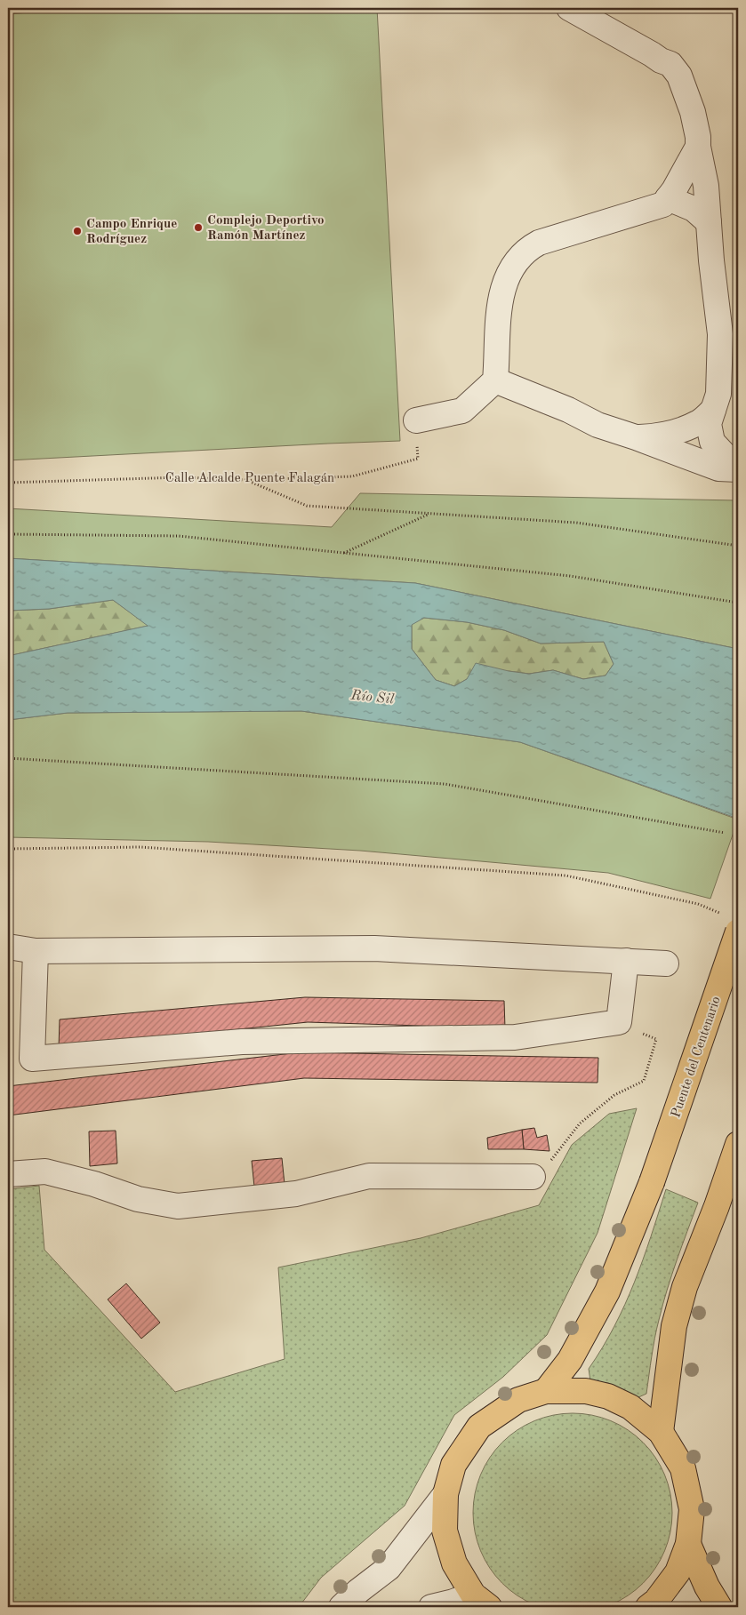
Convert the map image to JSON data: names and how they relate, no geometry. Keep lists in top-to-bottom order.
{
  "streets": {
    "main road": ["Puente del Centenario"],
    "path": ["Calle Alcalde Puente Falagán"]
  },
  "water": ["Río Sil"],
  "places": ["Complejo Deportivo Ramón Martínez", "Campo Enrique Rodríguez"]
}
